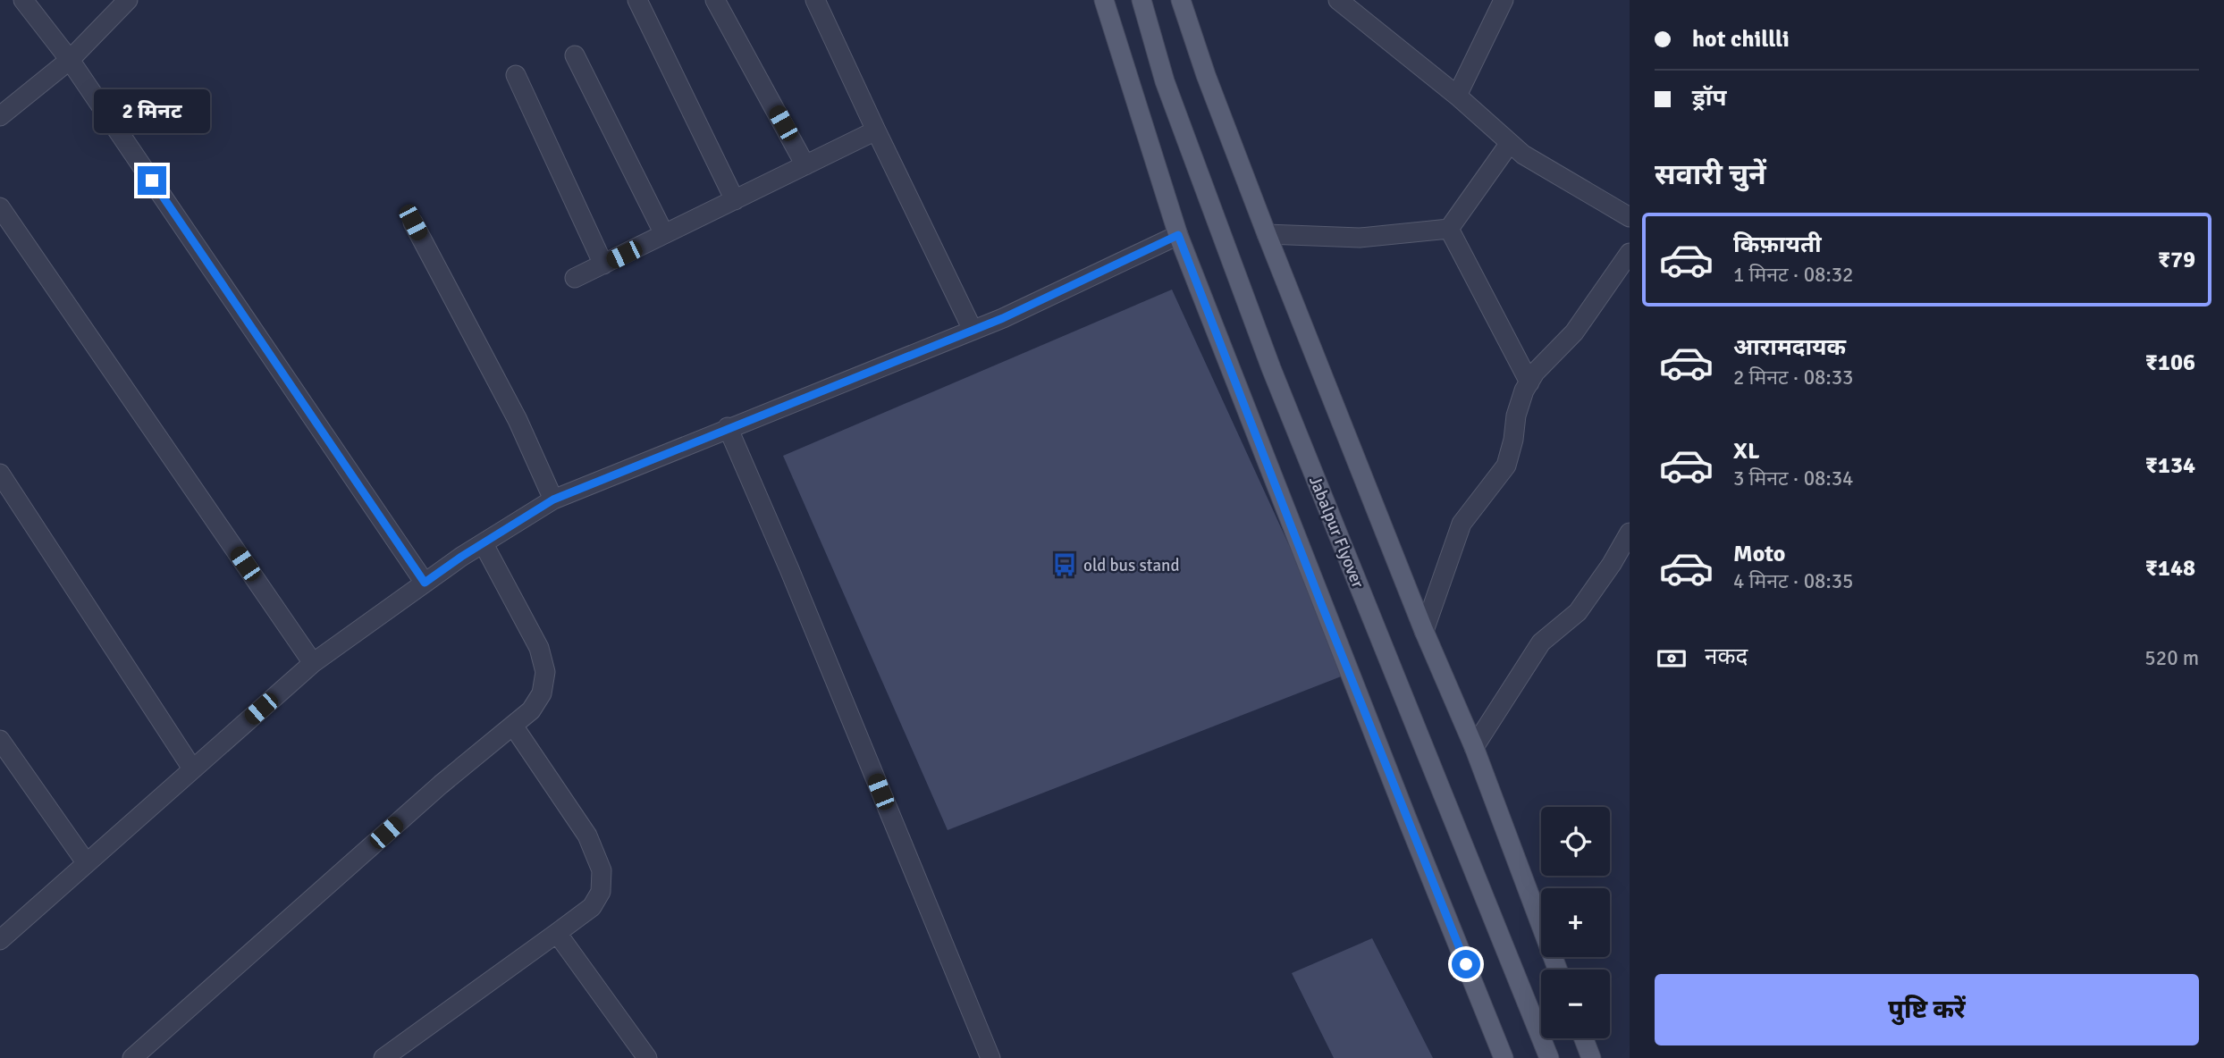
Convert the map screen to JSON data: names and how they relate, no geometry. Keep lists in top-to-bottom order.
{
  "streets": {
    "main road": ["Jabalpur Flyover"]
  },
  "places": {
    "bus stop": ["old bus stand"]
  },
  "page": {
    "banner": ["hot chillli", "ड्रॉप"],
    "bubble": "2 मिनट",
    "heading": "सवारी चुनें",
    "list": [
      {
        "name": "किफ़ायती",
        "note": "1 मिनट · 08:32",
        "value": "₹79"
      },
      {
        "name": "आरामदायक",
        "note": "2 मिनट · 08:33",
        "value": "₹106"
      },
      {
        "name": "XL",
        "note": "3 मिनट · 08:34",
        "value": "₹134"
      },
      {
        "name": "Moto",
        "note": "4 मिनट · 08:35",
        "value": "₹148"
      }
    ],
    "pay": ["नकद", "520 m"],
    "map_buttons": ["+", "−"],
    "buttons": "पुष्टि करें"
  }
}
